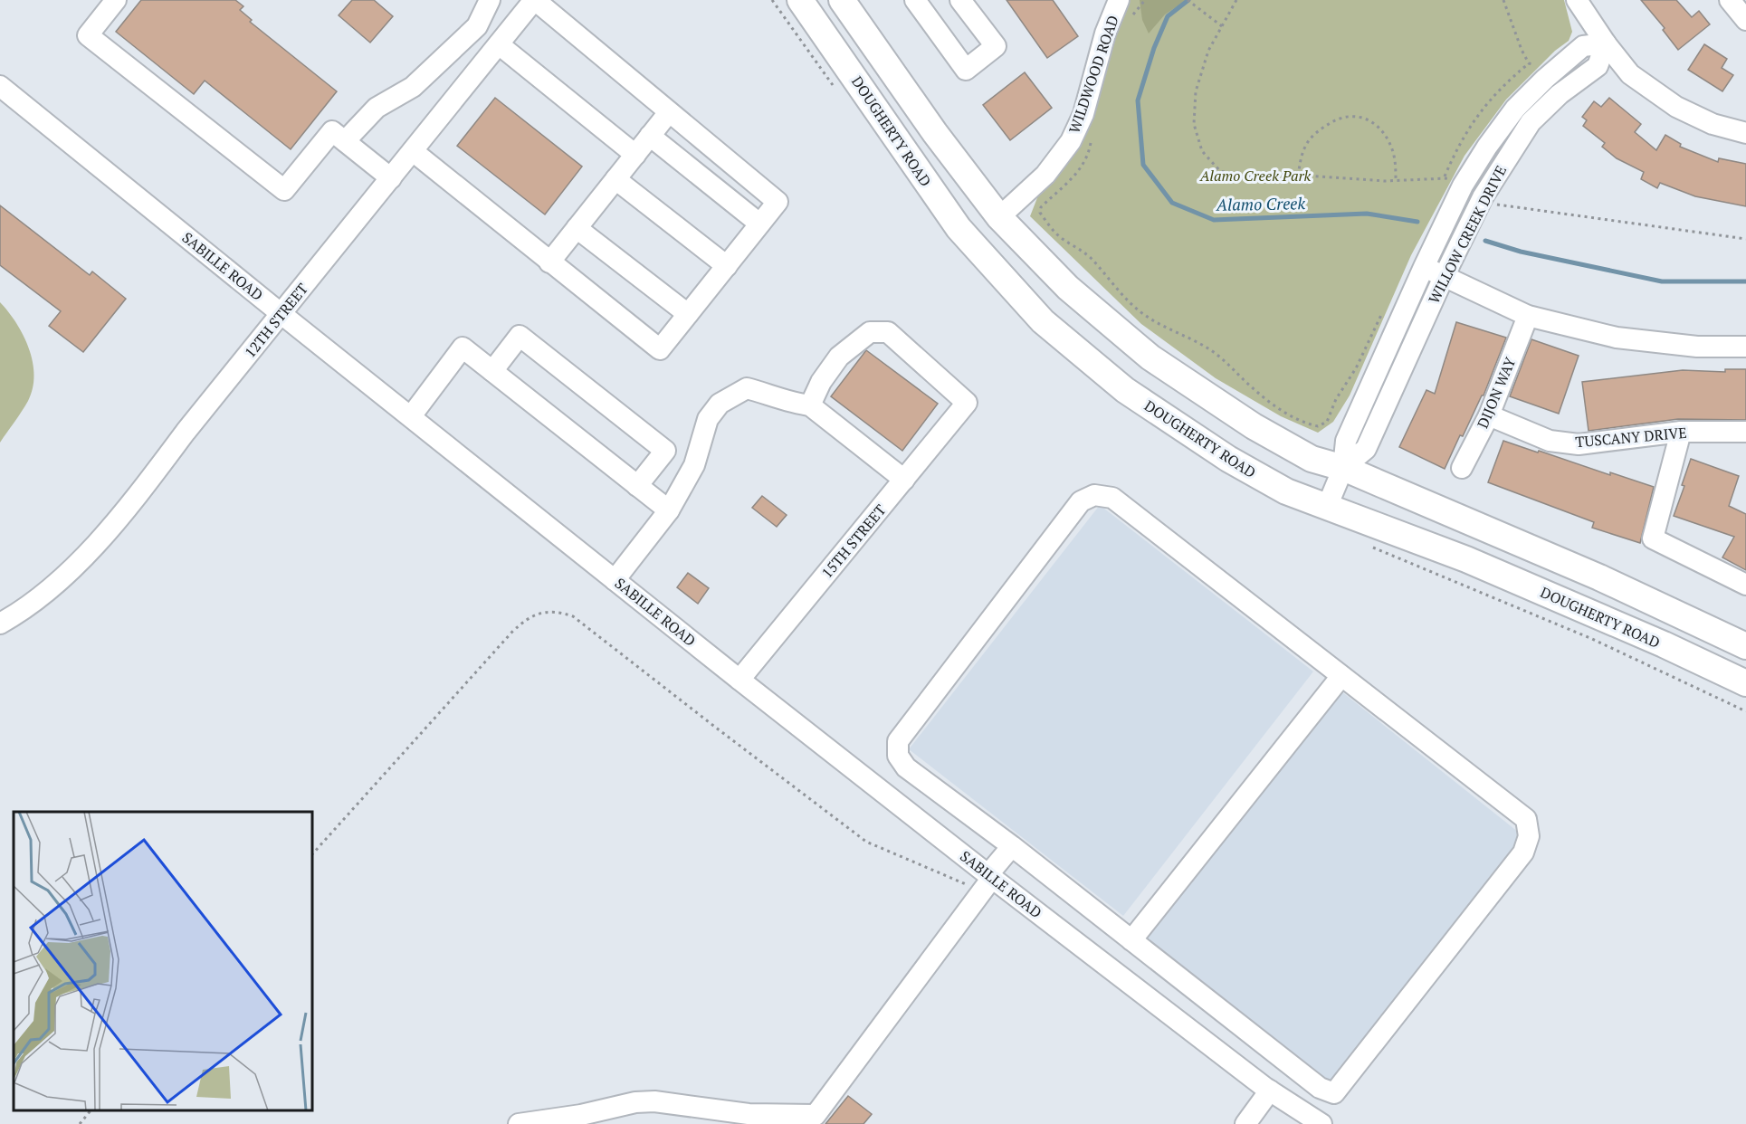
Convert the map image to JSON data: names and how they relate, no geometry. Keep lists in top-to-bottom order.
{
  "streets": {
    "main road": ["DOUGHERTY ROAD"],
    "street": [
      "WILDWOOD ROAD",
      "WILLOW CREEK DRIVE",
      "SABILLE ROAD",
      "12TH STREET",
      "DIJON WAY",
      "TUSCANY DRIVE",
      "15TH STREET"
    ]
  },
  "crossings": [
    ["DOUGHERTY ROAD", "WILLOW CREEK DRIVE"],
    ["SABILLE ROAD", "12TH STREET"],
    ["SABILLE ROAD", "15TH STREET"],
    ["DIJON WAY", "TUSCANY DRIVE"]
  ],
  "water": ["Alamo Creek"],
  "parks": ["Alamo Creek Park"]
}
